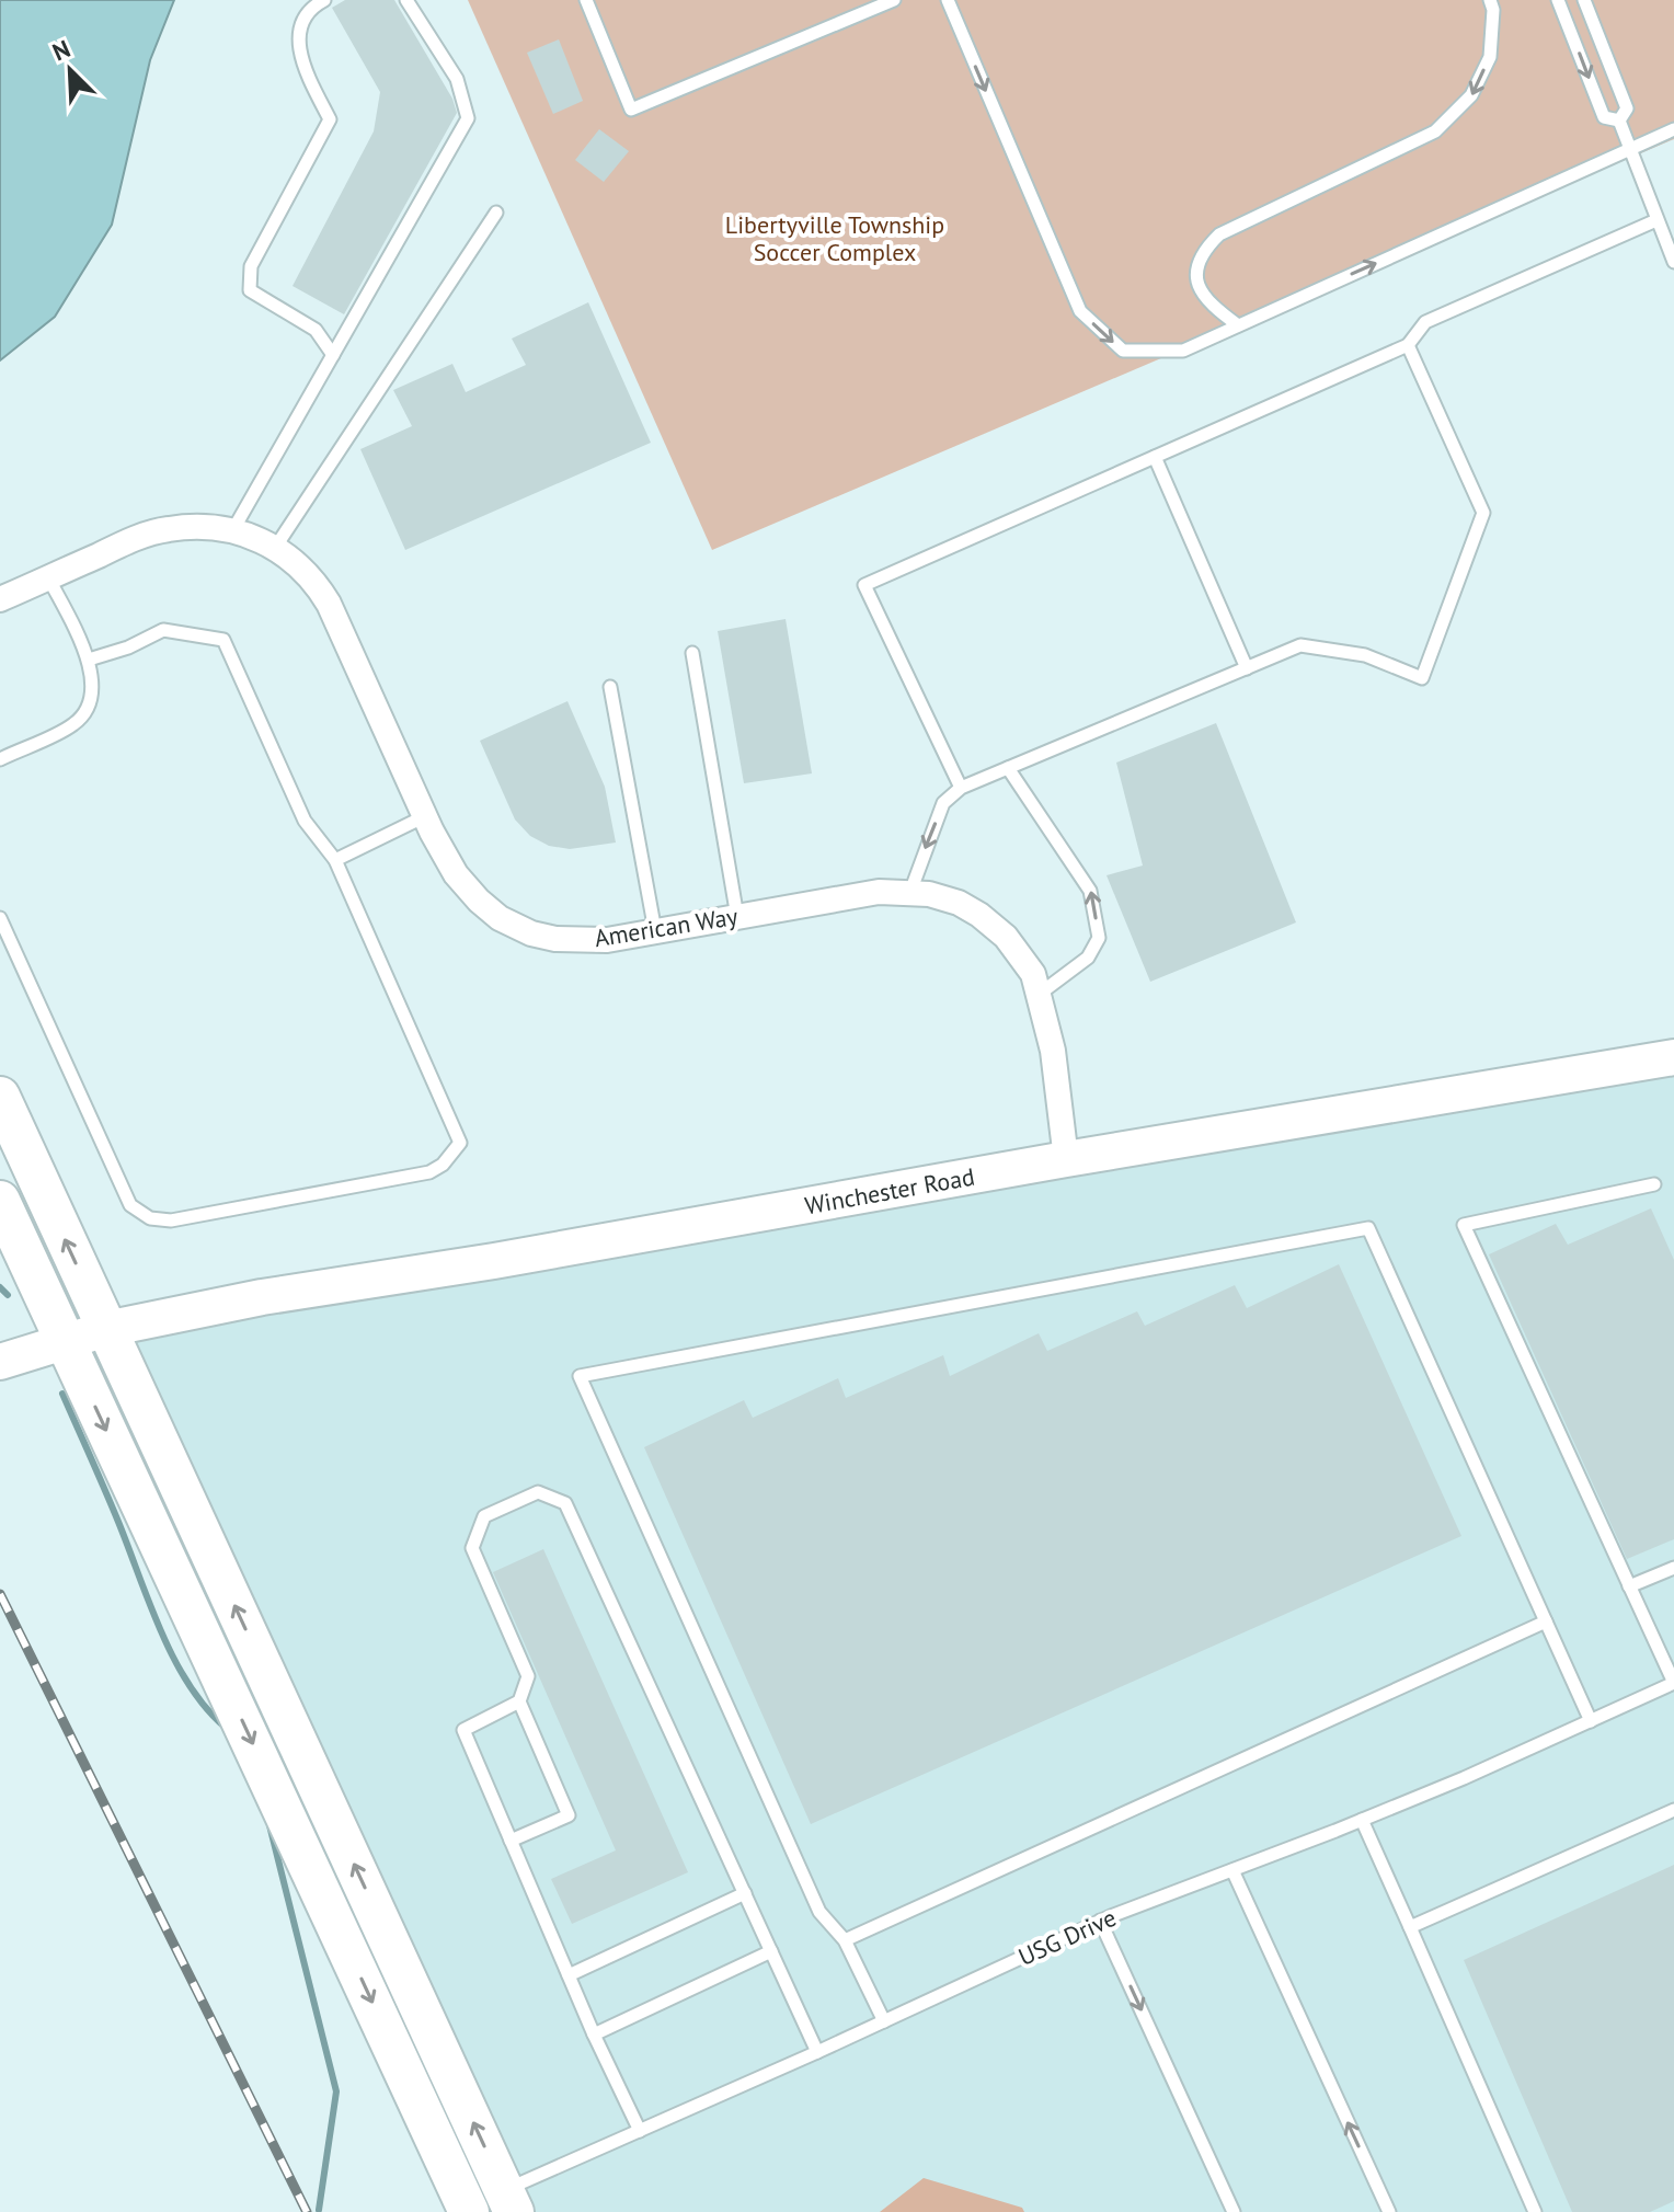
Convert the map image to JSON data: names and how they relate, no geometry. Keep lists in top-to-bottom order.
{
  "streets": {
    "main road": ["Winchester Road"],
    "street": ["American Way"],
    "lane": ["USG Drive"]
  },
  "crossings": [
    ["American Way", "Winchester Road"]
  ],
  "parks": ["Libertyville Township Soccer Complex"],
  "north": "top left"
}
